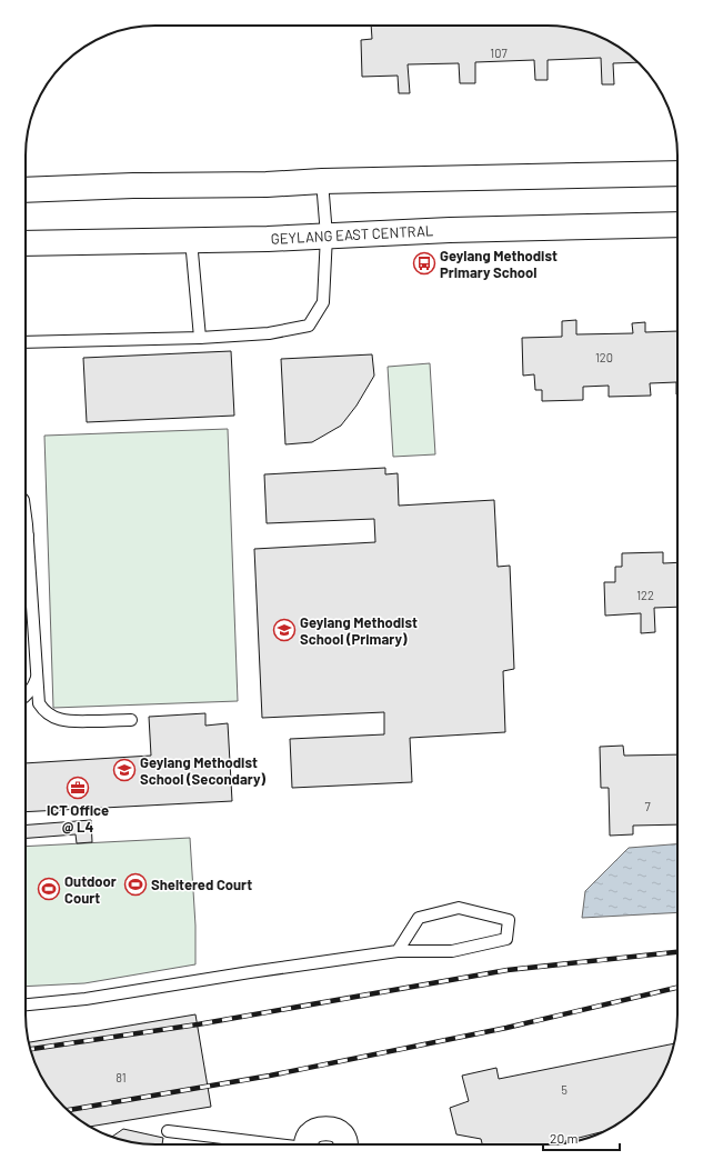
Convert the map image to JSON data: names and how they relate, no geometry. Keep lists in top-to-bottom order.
{
  "streets": {
    "main road": ["GEYLANG EAST CENTRAL"]
  },
  "places": {
    "bus stop": ["Geylang Methodist Primary School"],
    "school or university": ["Geylang Methodist School (Primary)", "Geylang Methodist School (Secondary)"],
    "office": ["ICT Office @ L4"],
    "sports": ["Sheltered Court", "Outdoor Court"]
  },
  "house_numbers": [
    "107",
    "120",
    "122",
    "7",
    "81",
    "5"
  ],
  "scale_bar": "20 m"
}
